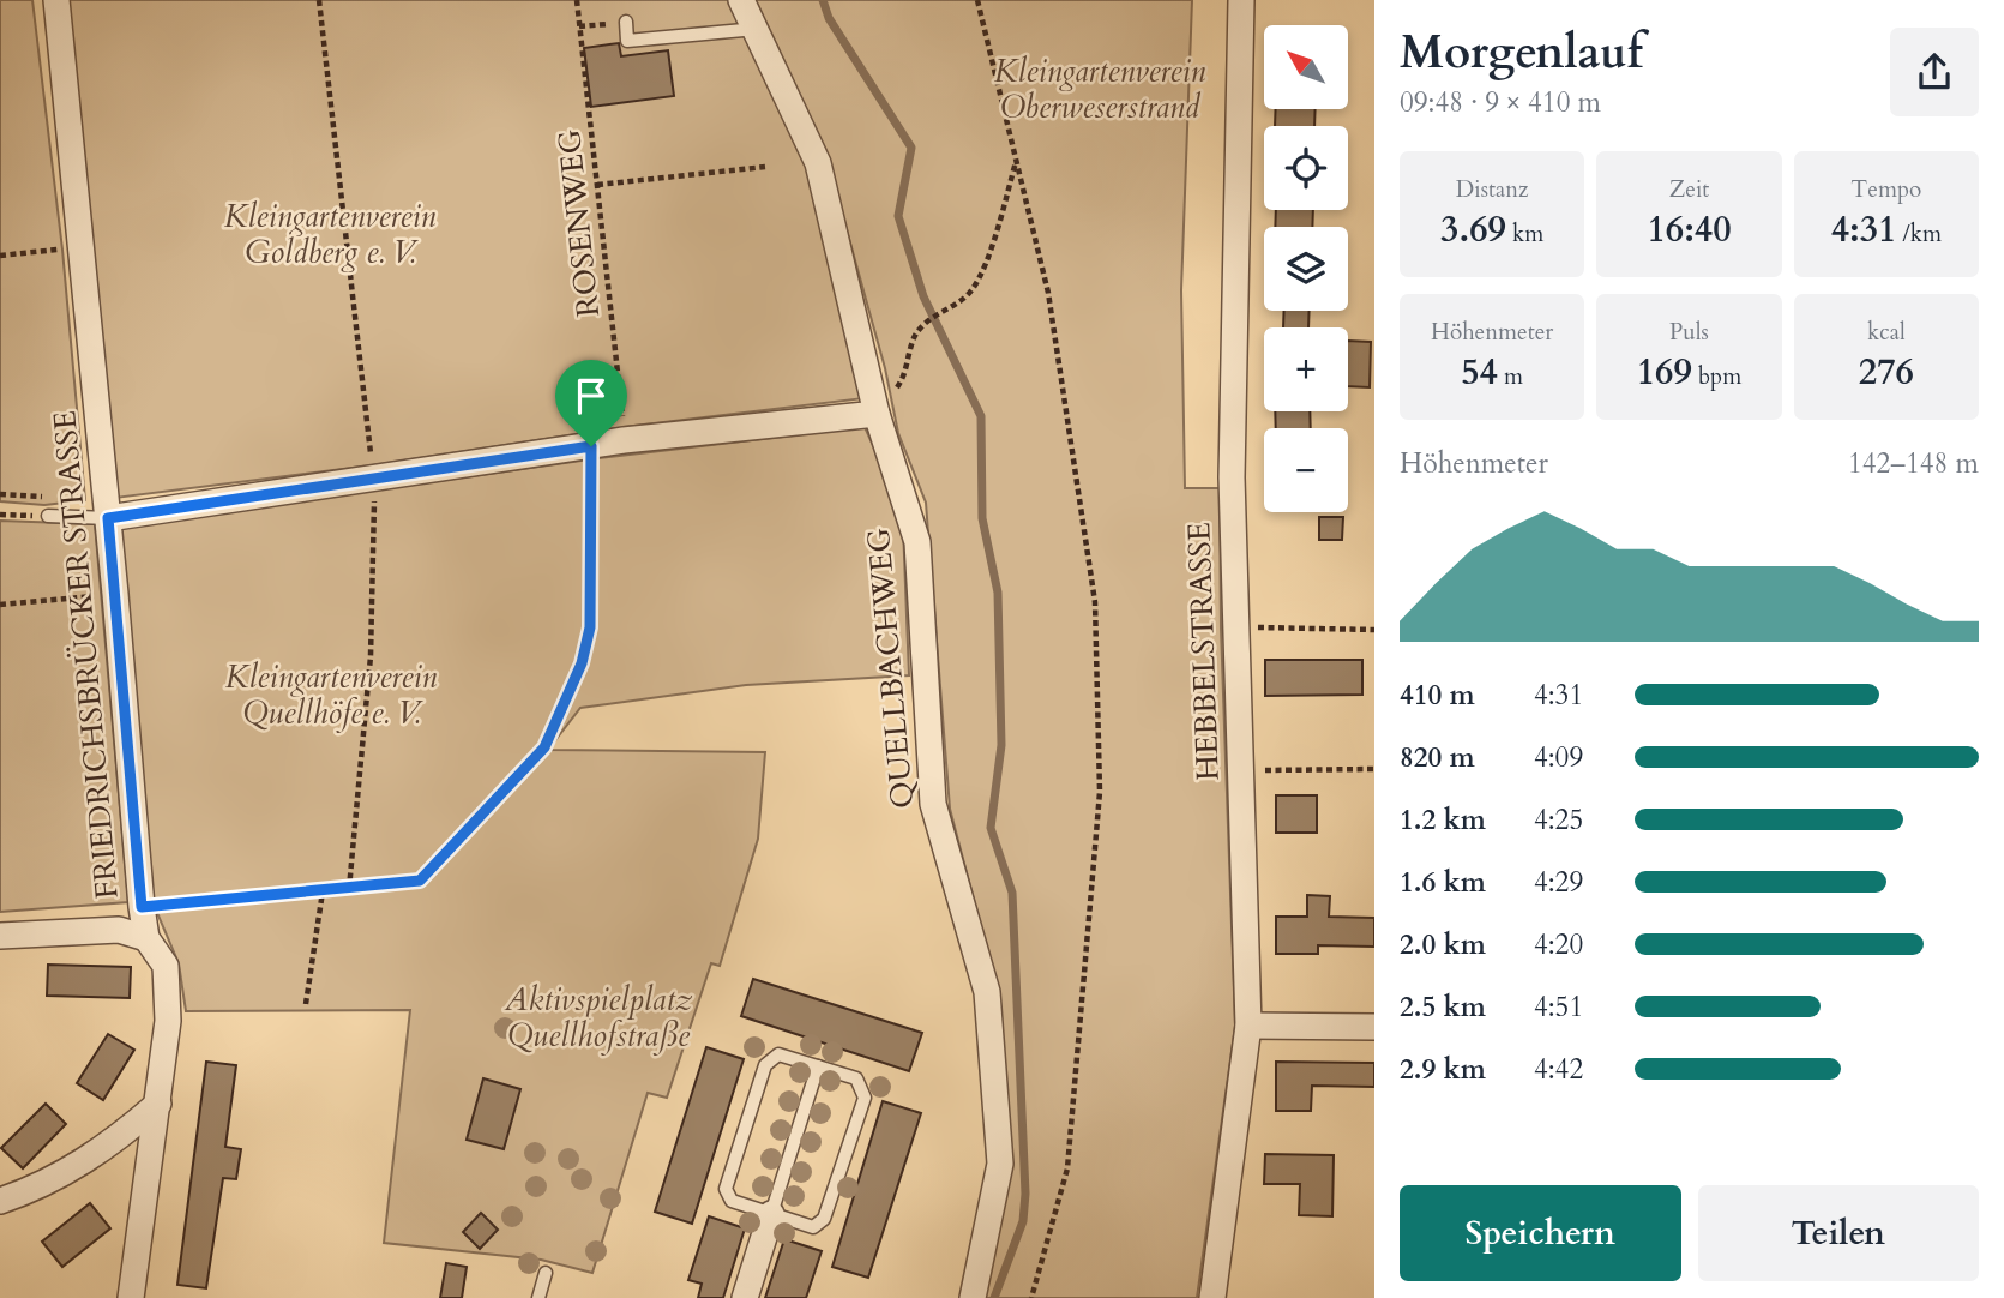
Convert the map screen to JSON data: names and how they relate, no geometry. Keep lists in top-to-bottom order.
{
  "streets": {
    "street": ["HEBBELSTRASSE", "FRIEDRICHSBRÜCKER STRASSE", "QUELLBACHWEG"],
    "path": ["ROSENWEG"]
  },
  "parks": [
    "Kleingartenverein Oberweserstrand",
    "Kleingartenverein Goldberg e. V.",
    "Kleingartenverein Quellhöfe e. V.",
    "Aktivspielplatz Quellhofstraße"
  ],
  "north": "top left",
  "page": {
    "heading": ["Morgenlauf", "09:48 · 9 × 410 m"],
    "map_buttons": ["+", "−"],
    "stats": [
      ["Distanz", "3.69 km"],
      ["Zeit", "16:40"],
      ["Tempo", "4:31 /km"],
      ["Höhenmeter", "54 m"],
      ["Puls", "169 bpm"],
      ["kcal", "276"]
    ],
    "chart": ["Höhenmeter", "142–148 m"],
    "list": [
      {
        "name": "410 m",
        "note": "4:31"
      },
      {
        "name": "820 m",
        "note": "4:09"
      },
      {
        "name": "1.2 km",
        "note": "4:25"
      },
      {
        "name": "1.6 km",
        "note": "4:29"
      },
      {
        "name": "2.0 km",
        "note": "4:20"
      },
      {
        "name": "2.5 km",
        "note": "4:51"
      },
      {
        "name": "2.9 km",
        "note": "4:42"
      }
    ],
    "buttons": ["Speichern", "Teilen"]
  }
}
